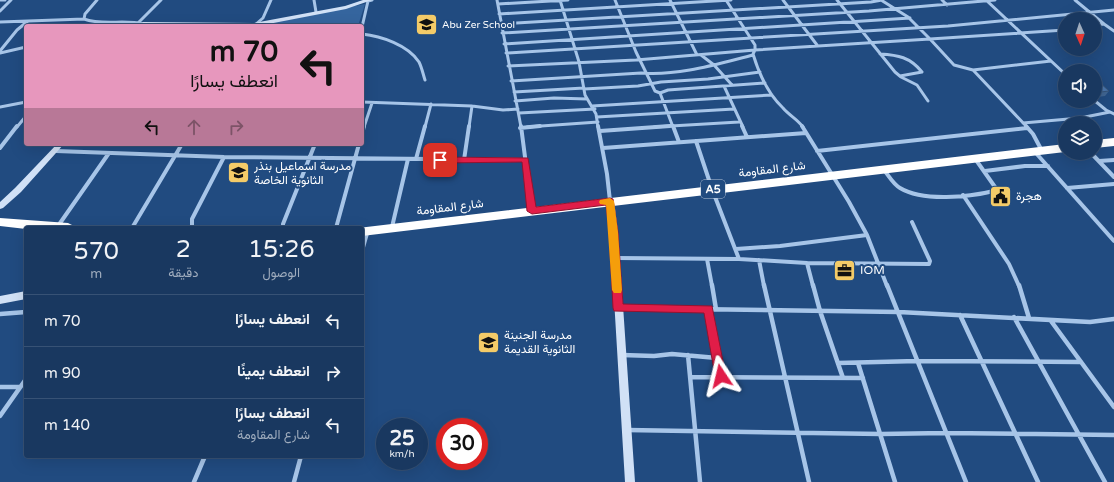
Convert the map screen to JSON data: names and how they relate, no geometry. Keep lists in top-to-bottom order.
{
  "streets": {
    "highway": ["شارع المقاومة", "A5"]
  },
  "places": {
    "school or university": ["Abu Zer School", "مدرسة اسماعيل بنذر الثانوية الخاصة", "مدرسة الجنينة الثانوية القديمة"],
    "public building": ["هجرة"],
    "office": ["IOM"]
  },
  "north": "bottom",
  "page": {
    "turn": ["70 m", "انعطف يسارًا"],
    "eta": [
      "15:26",
      "الوصول",
      "2",
      "دقيقة",
      "570",
      "m"
    ],
    "list": [
      {
        "name": "انعطف يسارًا",
        "value": "70 m"
      },
      {
        "name": "انعطف يمينًا",
        "value": "90 m"
      },
      {
        "name": "انعطف يسارًا",
        "note": "شارع المقاومة",
        "value": "140 m"
      }
    ],
    "speed": "25 km/h",
    "limit": "30"
  }
}
